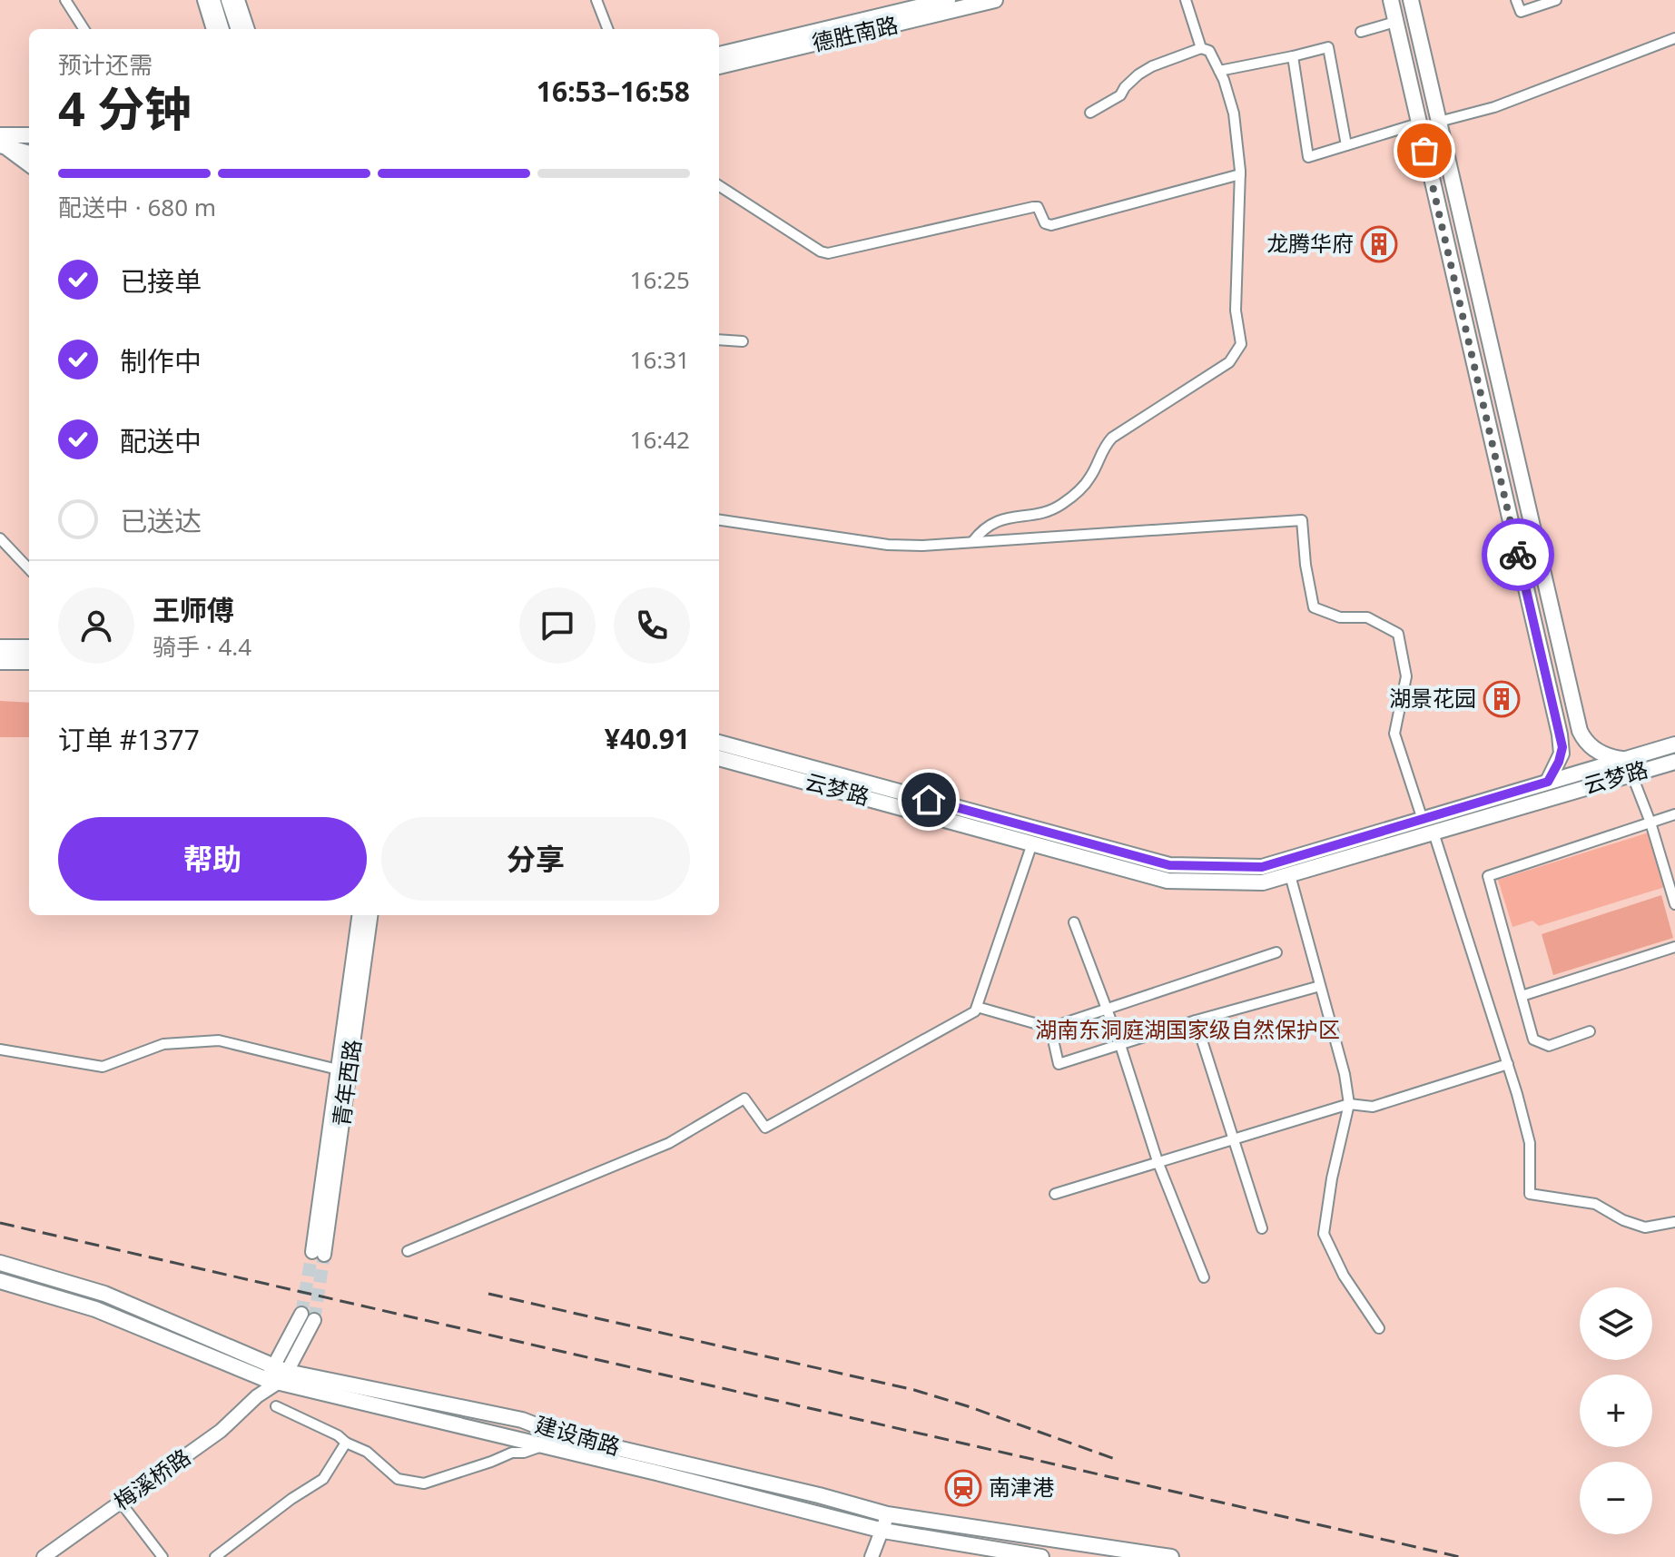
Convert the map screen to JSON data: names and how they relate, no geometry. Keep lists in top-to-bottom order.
{
  "streets": {
    "main road": [
      "德胜南路",
      "云梦路",
      "青年西路",
      "建设南路",
      "梅溪桥路"
    ]
  },
  "crossings": [
    ["建设南路", "梅溪桥路"]
  ],
  "parks": ["湖南东洞庭湖国家级自然保护区"],
  "places": {
    "building": ["龙腾华府", "湖景花园"],
    "station": ["南津港"]
  },
  "page": {
    "heading": ["4 分钟", "预计还需", "16:53–16:58"],
    "panel": [
      "王师傅",
      "骑手 · 4.4",
      "订单 #1377",
      "¥40.91"
    ],
    "bar": "配送中 · 680 m",
    "list": [
      ["已接单", "16:25"],
      ["制作中", "16:31"],
      ["配送中", "16:42"],
      "已送达"
    ],
    "buttons": ["帮助", "分享"],
    "map_buttons": ["+", "−"]
  }
}
